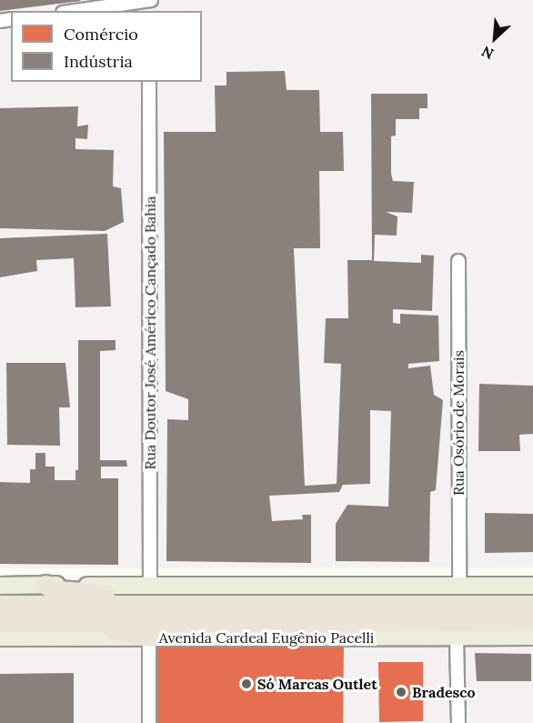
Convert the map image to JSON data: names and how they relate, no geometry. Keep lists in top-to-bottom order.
{
  "streets": {
    "highway": ["Avenida Cardeal Eugênio Pacelli"],
    "street": ["Rua Doutor José Américo Cançado Bahia", "Rua Osório de Morais"]
  },
  "places": ["Só Marcas Outlet", "Bradesco"],
  "legend": ["Comércio", "Indústria"],
  "north": "bottom left"
}
